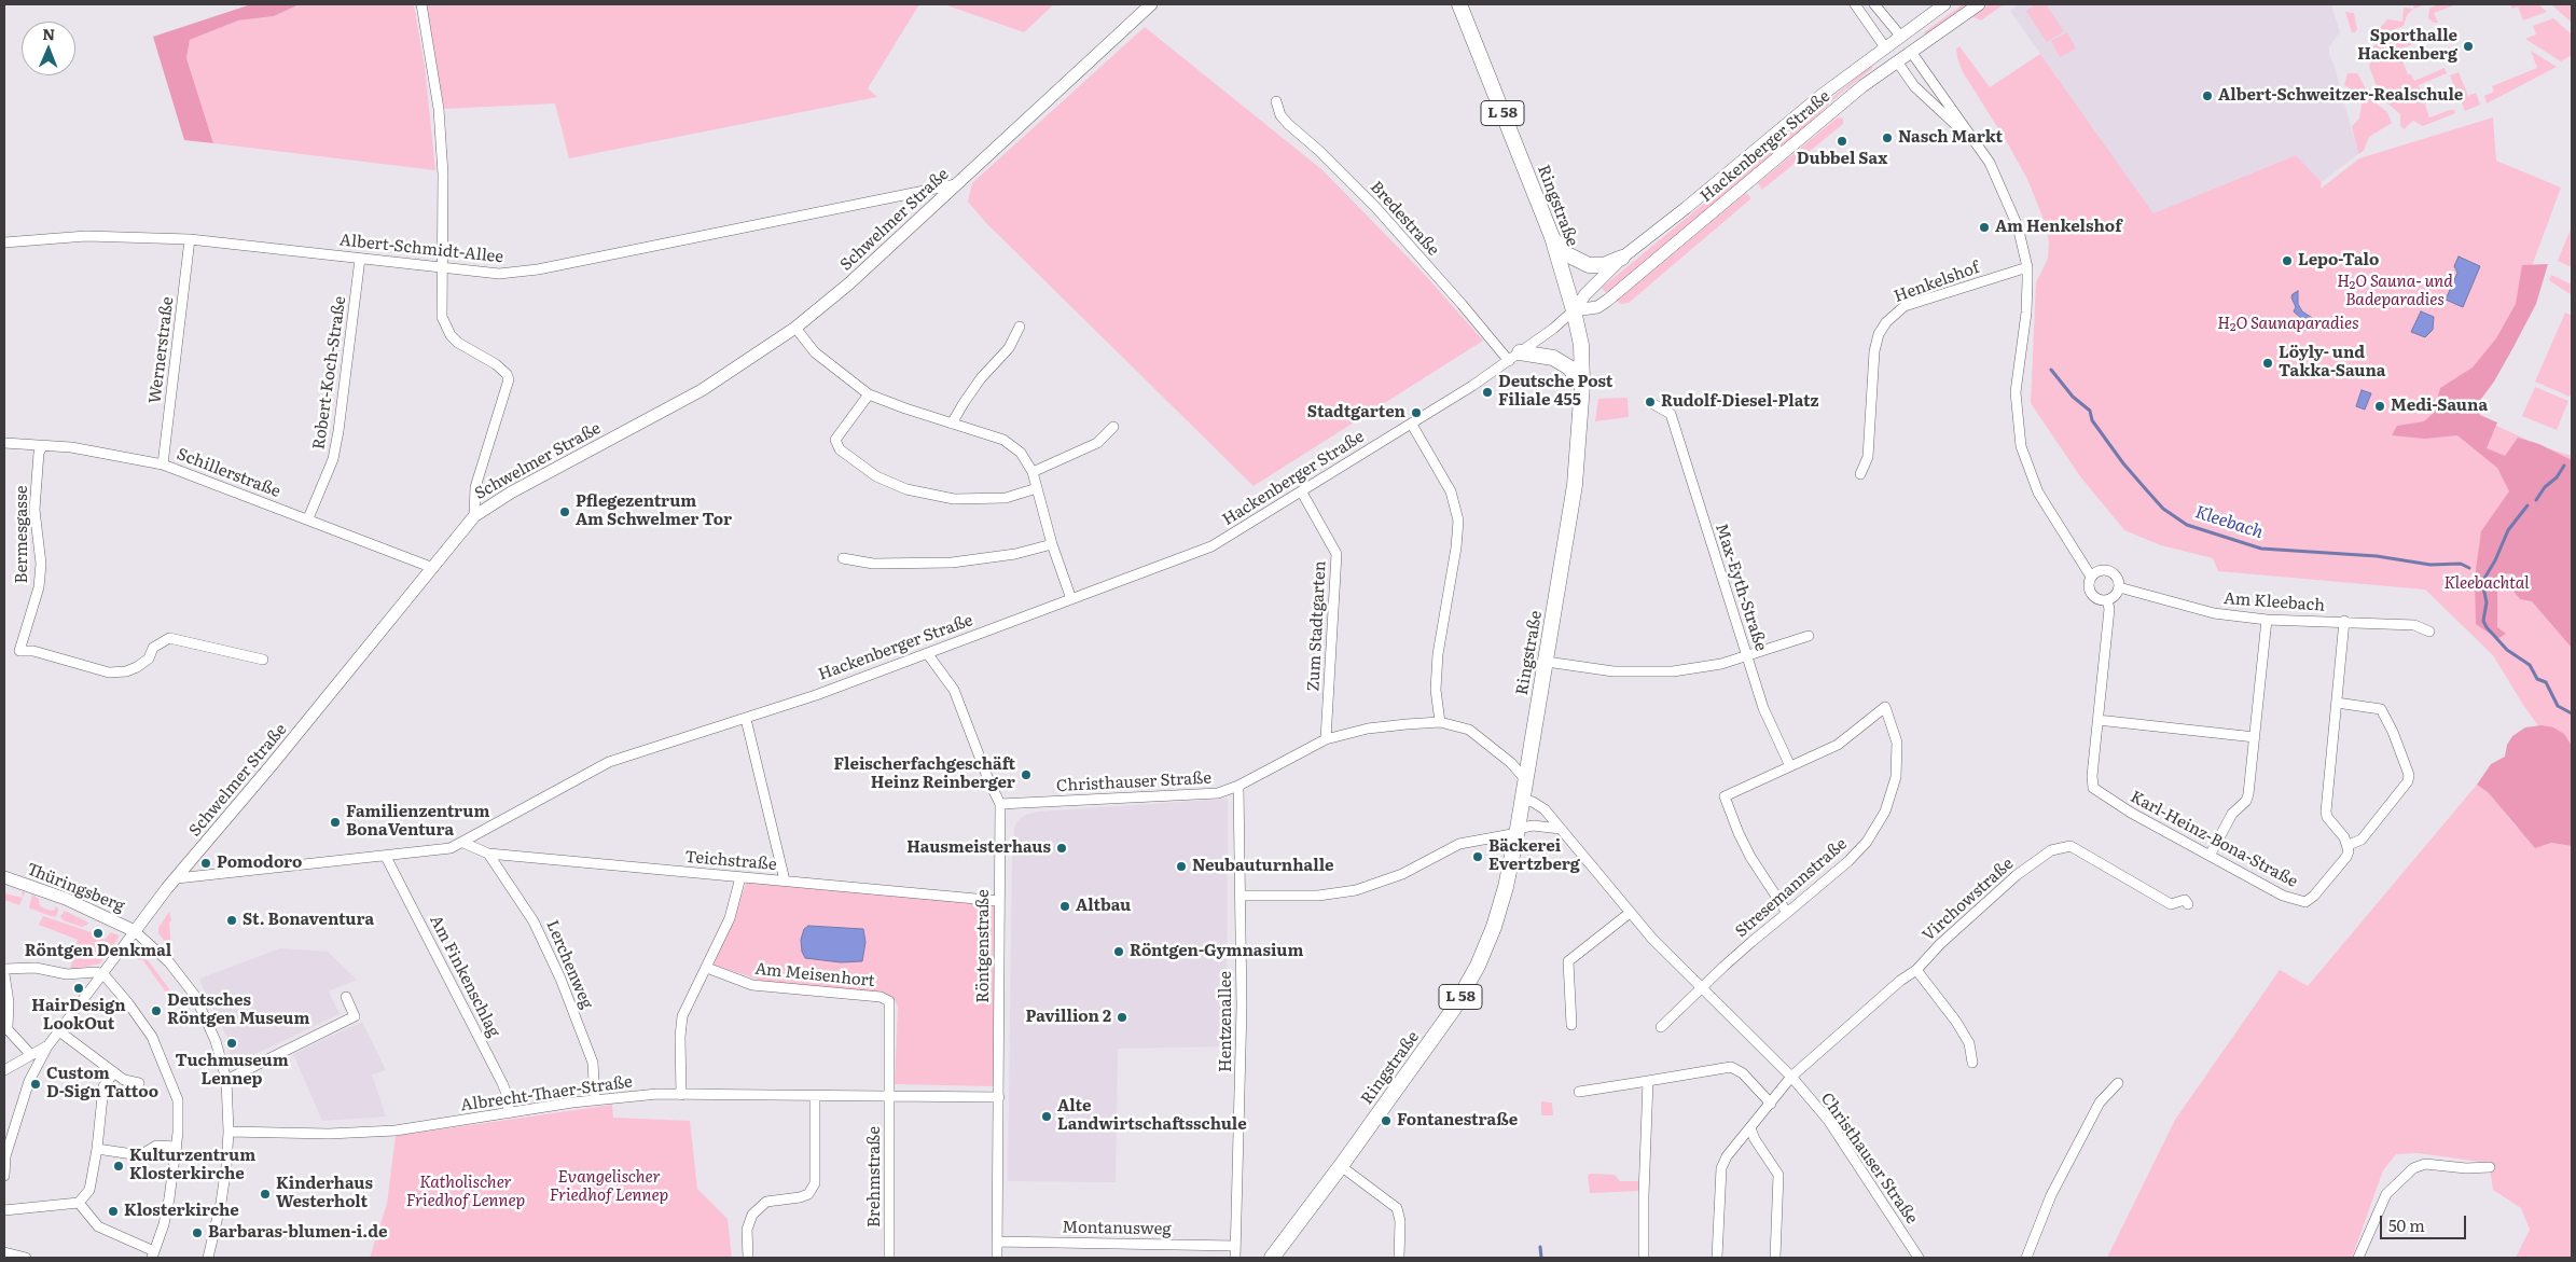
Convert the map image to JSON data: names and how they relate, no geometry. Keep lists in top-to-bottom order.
{
  "streets": {
    "main road": ["L 58", "Ringstraße"],
    "street": [
      "Hackenberger Straße",
      "Bredestraße",
      "Schwelmer Straße",
      "Albert-Schmidt-Allee",
      "Henkelshof",
      "Wernerstraße",
      "Robert-Koch-Straße",
      "Schillerstraße",
      "Bermesgasse",
      "Max-Eyth-Straße",
      "Am Kleebach",
      "Zum Stadtgarten",
      "Christhauser Straße",
      "Karl-Heinz-Bona-Straße",
      "Teichstraße",
      "Thüringsberg",
      "Stresemannstraße",
      "Virchowstraße",
      "Röntgenstraße",
      "Lerchenweg",
      "Am Meisenhort",
      "Am Finkenschlag",
      "Hentzenallee",
      "Albrecht-Thaer-Straße",
      "Brehmstraße",
      "Montanusweg"
    ]
  },
  "crossings": [
    ["Hackenberger Straße", "Ringstraße"],
    ["Hackenberger Straße", "Bredestraße"],
    ["Hackenberger Straße", "Schwelmer Straße"],
    ["Hackenberger Straße", "Zum Stadtgarten"],
    ["Hackenberger Straße", "Teichstraße"],
    ["Hackenberger Straße", "Röntgenstraße"],
    ["Hackenberger Straße", "Am Finkenschlag"],
    ["Ringstraße", "Christhauser Straße"],
    ["Schwelmer Straße", "Albert-Schmidt-Allee"],
    ["Schwelmer Straße", "Schillerstraße"],
    ["Schwelmer Straße", "Thüringsberg"],
    ["Albert-Schmidt-Allee", "Wernerstraße"],
    ["Albert-Schmidt-Allee", "Robert-Koch-Straße"],
    ["Wernerstraße", "Schillerstraße"],
    ["Robert-Koch-Straße", "Schillerstraße"],
    ["Schillerstraße", "Bermesgasse"],
    ["Max-Eyth-Straße", "Stresemannstraße"],
    ["Am Kleebach", "Karl-Heinz-Bona-Straße"],
    ["Zum Stadtgarten", "Christhauser Straße"],
    ["Christhauser Straße", "Stresemannstraße"],
    ["Christhauser Straße", "Virchowstraße"],
    ["Christhauser Straße", "Röntgenstraße"],
    ["Christhauser Straße", "Hentzenallee"],
    ["Teichstraße", "Röntgenstraße"],
    ["Teichstraße", "Lerchenweg"],
    ["Röntgenstraße", "Albrecht-Thaer-Straße"],
    ["Röntgenstraße", "Montanusweg"],
    ["Lerchenweg", "Albrecht-Thaer-Straße"],
    ["Am Meisenhort", "Albrecht-Thaer-Straße"],
    ["Am Meisenhort", "Brehmstraße"],
    ["Am Finkenschlag", "Albrecht-Thaer-Straße"],
    ["Hentzenallee", "Montanusweg"],
    ["Albrecht-Thaer-Straße", "Brehmstraße"]
  ],
  "water": ["Kleebach"],
  "parks": [
    "H₂O Sauna- und Badeparadies",
    "H₂O Saunaparadies",
    "Kleebachtal",
    "Evangelischer Friedhof Lennep",
    "Katholischer Friedhof Lennep"
  ],
  "places": [
    "Sporthalle Hackenberg",
    "Albert-Schweitzer-Realschule",
    "Nasch Markt",
    "Dubbel Sax",
    "Am Henkelshof",
    "Lepo-Talo",
    "Löyly- und Takka-Sauna",
    "Deutsche Post Filiale 455",
    "Rudolf-Diesel-Platz",
    "Medi-Sauna",
    "Stadtgarten",
    "Pflegezentrum Am Schwelmer Tor",
    "Fleischerfachgeschäft Heinz Reinberger",
    "Familienzentrum BonaVentura",
    "Hausmeisterhaus",
    "Bäckerei Evertzberg",
    "Pomodoro",
    "Neubauturnhalle",
    "Altbau",
    "St. Bonaventura",
    "Röntgen Denkmal",
    "Röntgen-Gymnasium",
    "HairDesign LookOut",
    "Deutsches Röntgen Museum",
    "Pavillion 2",
    "Tuchmuseum Lennep",
    "Custom D-Sign Tattoo",
    "Alte Landwirtschaftsschule",
    "Fontanestraße",
    "Kulturzentrum Klosterkirche",
    "Kinderhaus Westerholt",
    "Klosterkirche",
    "Barbaras-blumen-i.de"
  ],
  "scale_bar": "50 m",
  "north": "top"
}
